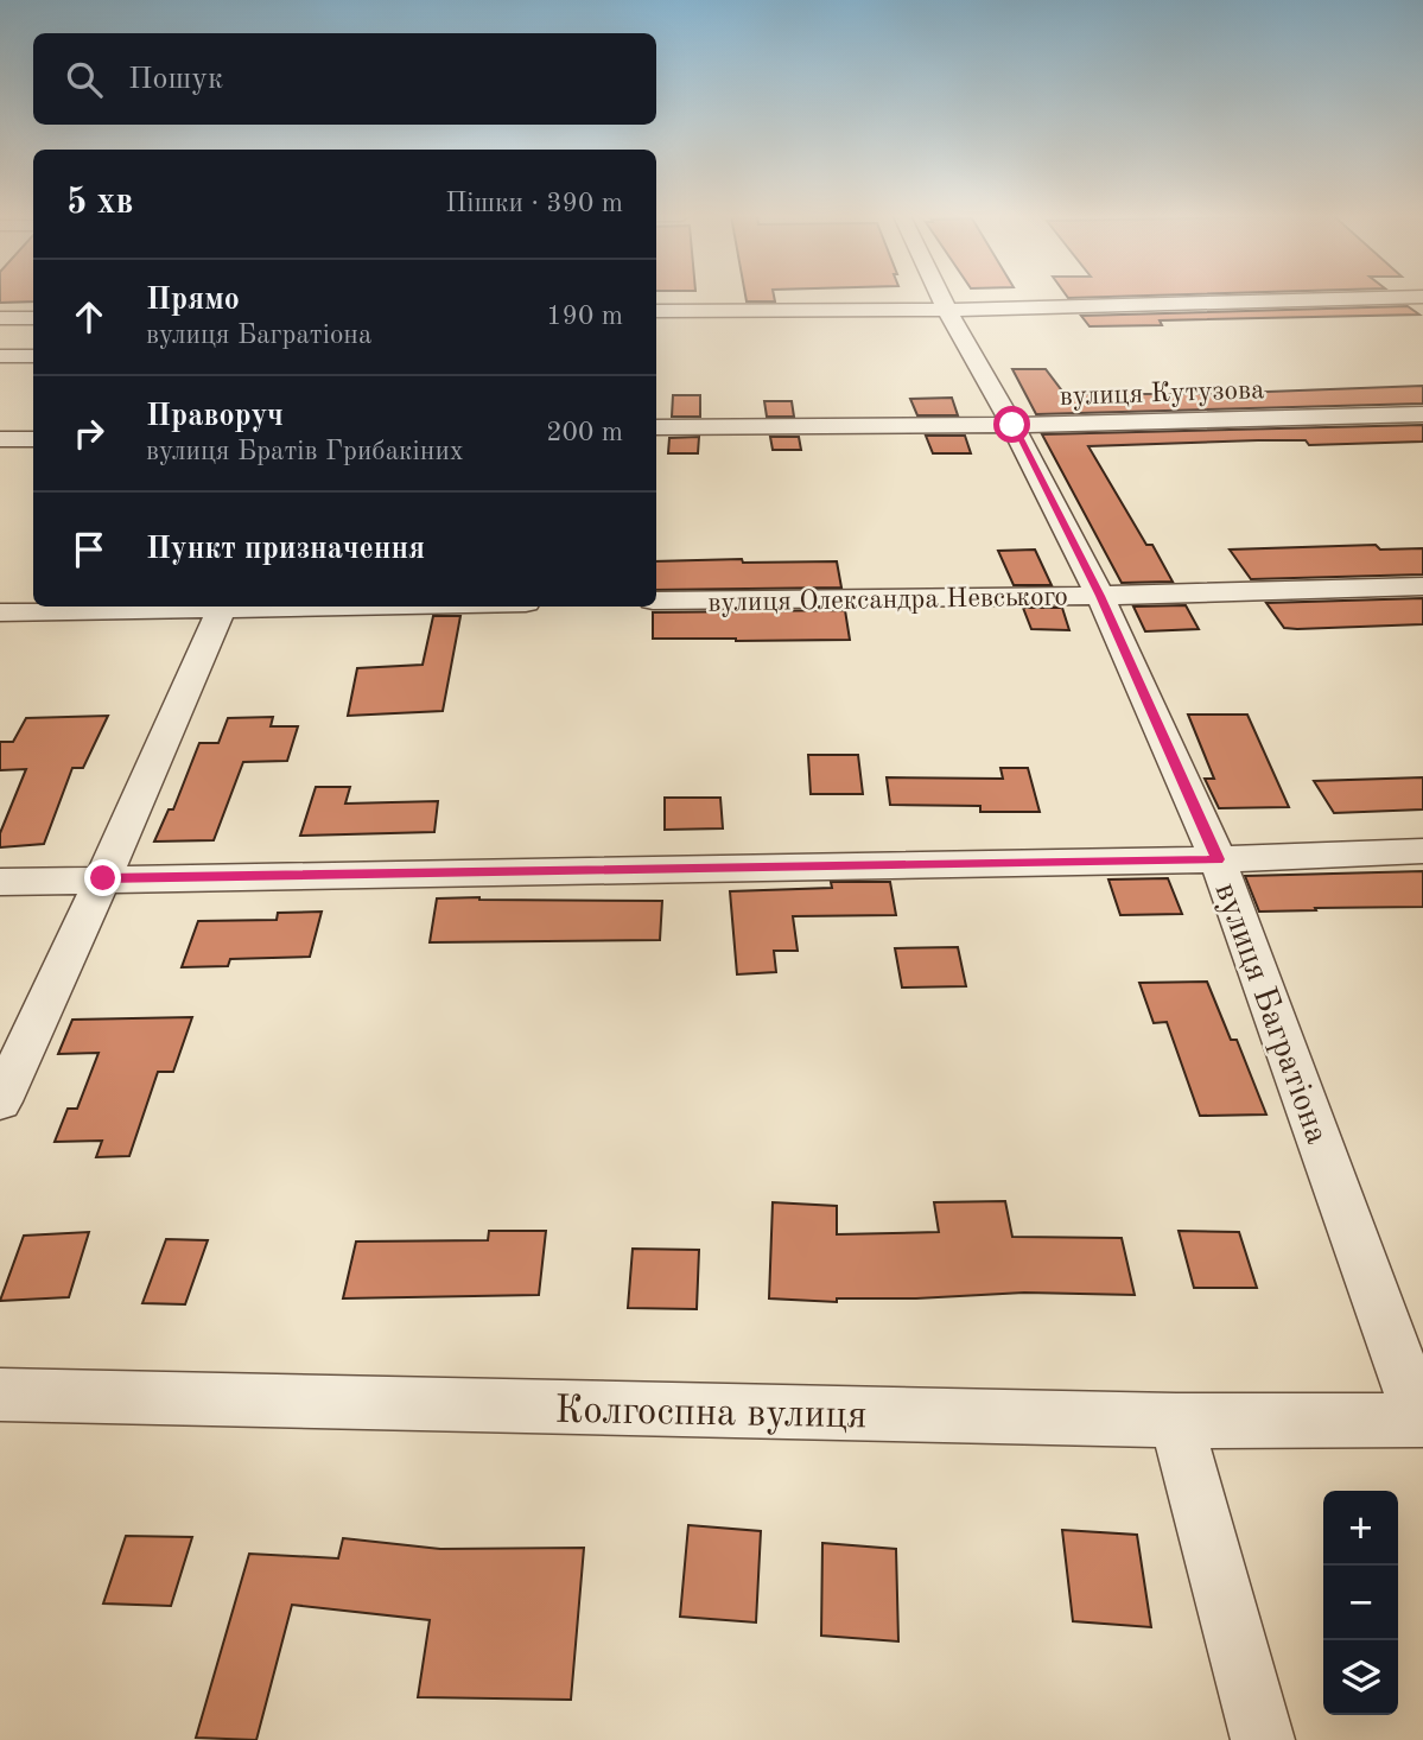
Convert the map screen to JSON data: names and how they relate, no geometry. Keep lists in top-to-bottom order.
{
  "streets": {
    "street": [
      "вулиця Кутузова",
      "вулиця Олександра Невського",
      "вулиця Багратіона",
      "Колгоспна вулиця"
    ]
  },
  "crossings": [
    ["вулиця Кутузова", "вулиця Багратіона"],
    ["вулиця Олександра Невського", "вулиця Багратіона"],
    ["вулиця Багратіона", "Колгоспна вулиця"]
  ],
  "page": {
    "search": "Пошук",
    "heading": ["5 хв", "Пішки · 390 m"],
    "list": [
      ["Прямо", "вулиця Багратіона", "190 m"],
      ["Праворуч", "вулиця Братів Грибакіних", "200 m"],
      "Пункт призначення"
    ],
    "map_buttons": ["+", "−"]
  }
}
